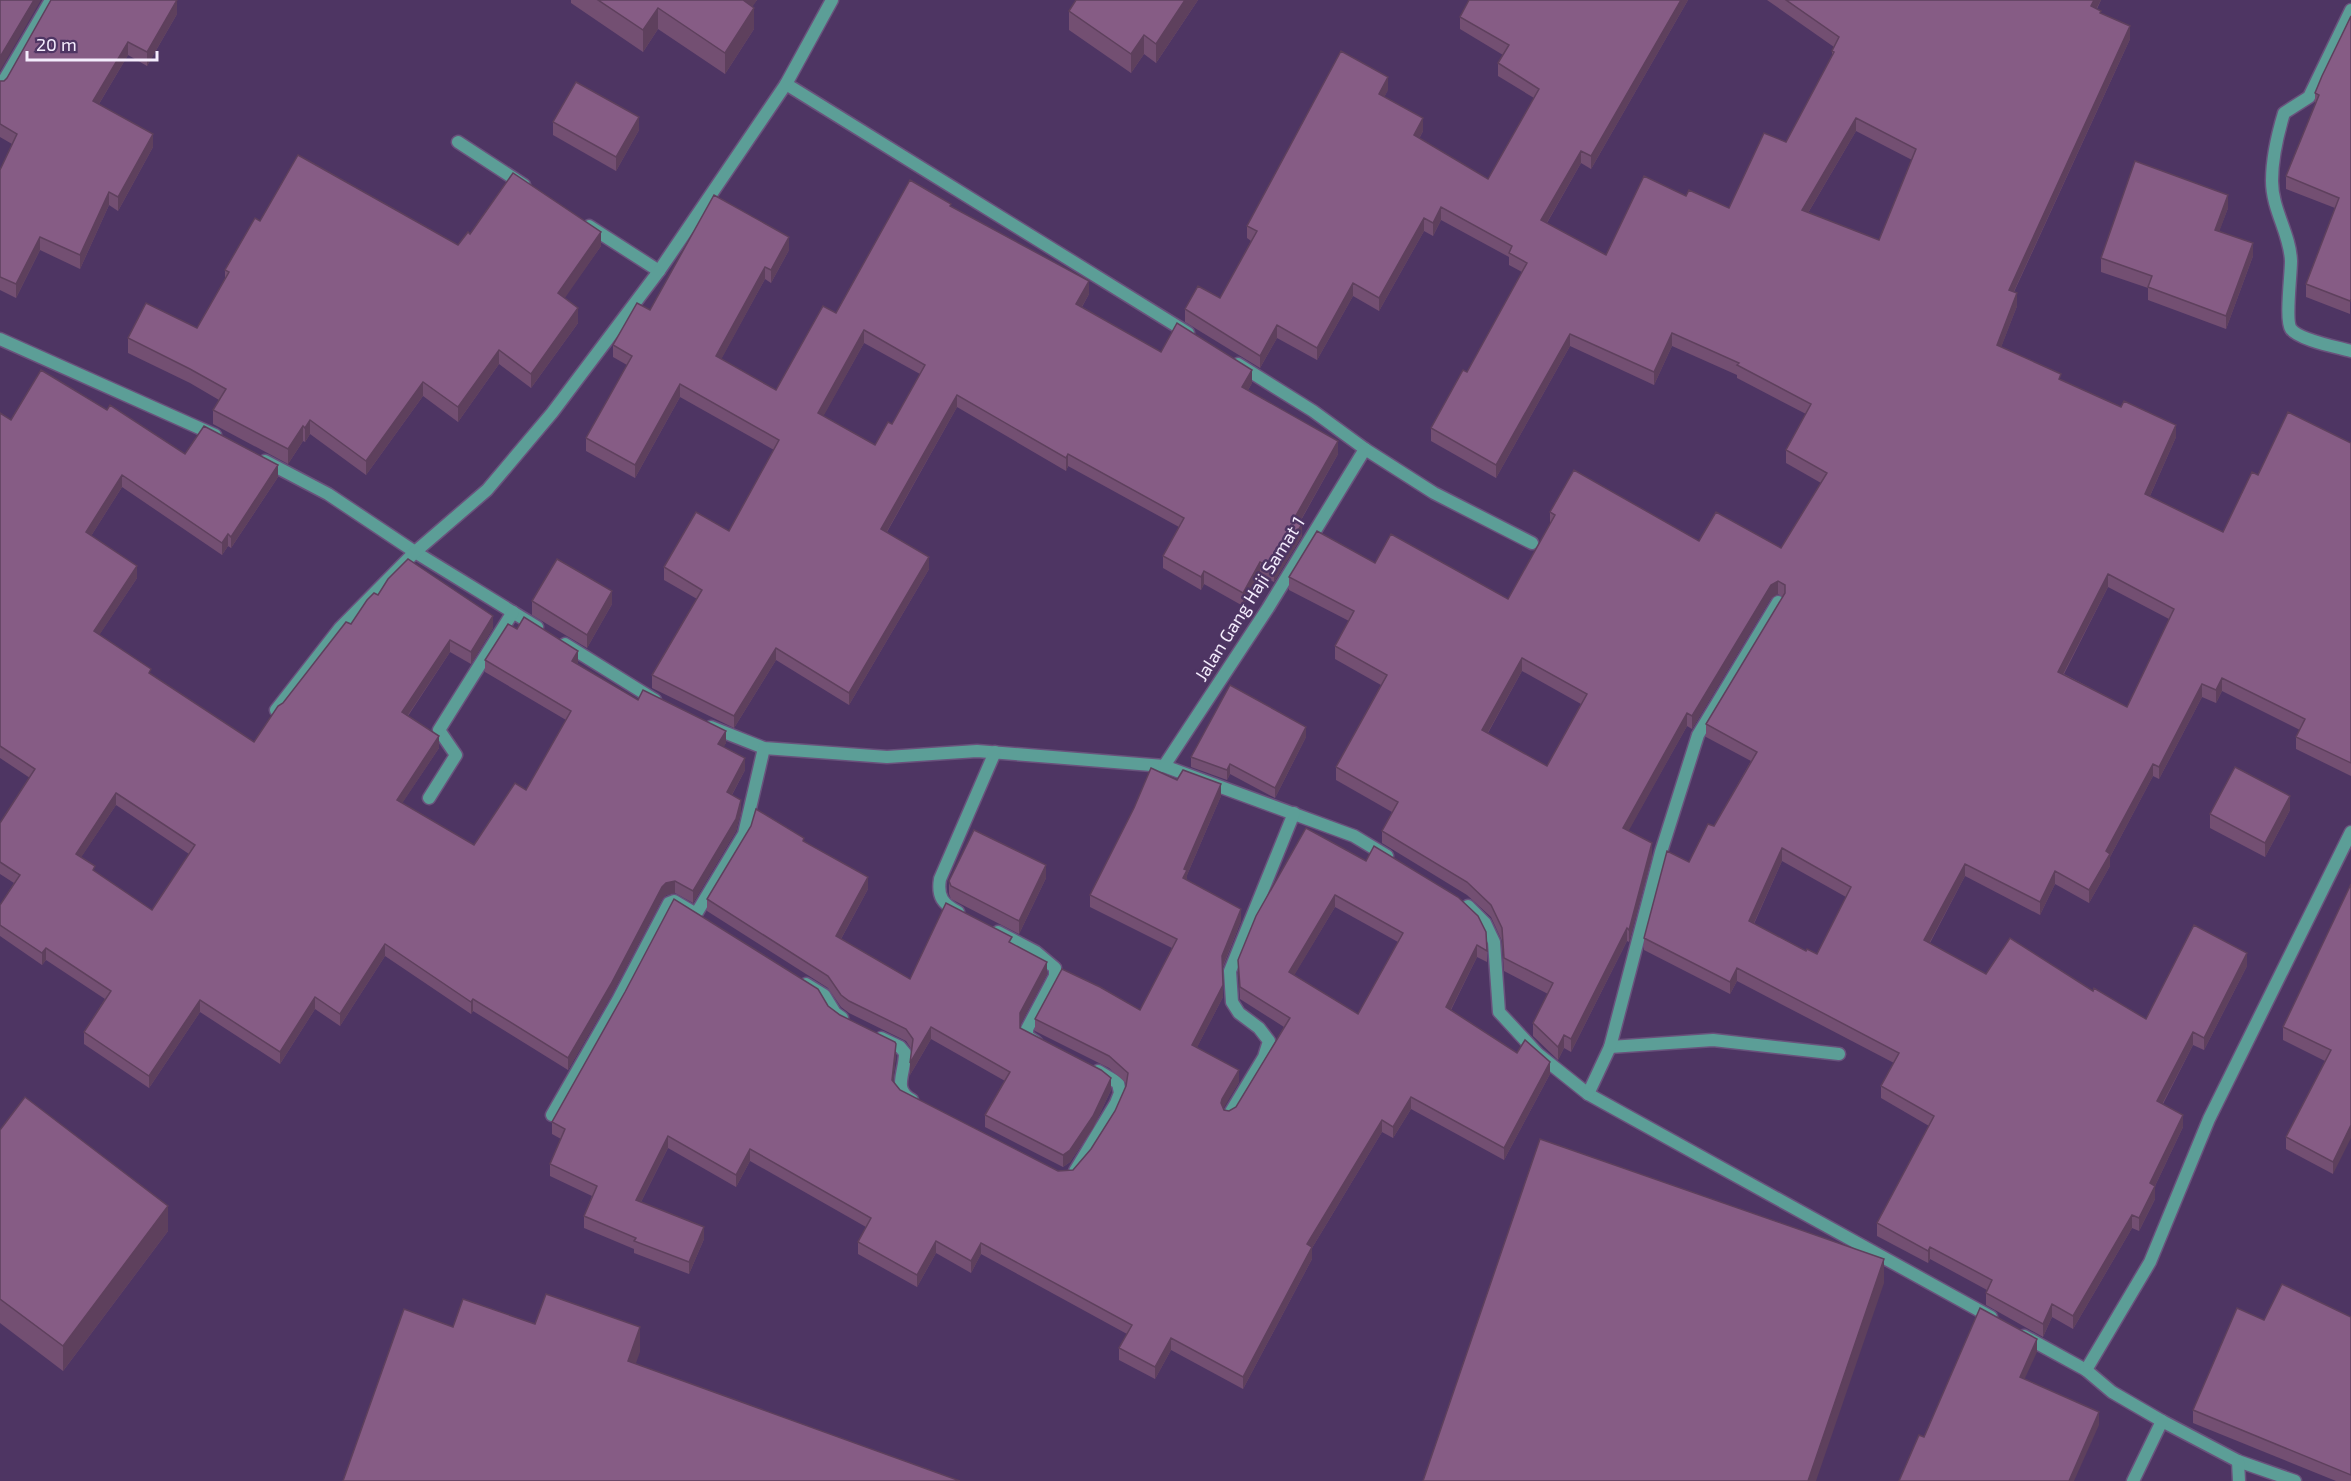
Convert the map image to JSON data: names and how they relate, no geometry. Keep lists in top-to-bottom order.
{
  "streets": {
    "street": ["Jalan Gang Haji Samat 1"]
  },
  "scale_bar": "20 m"
}
